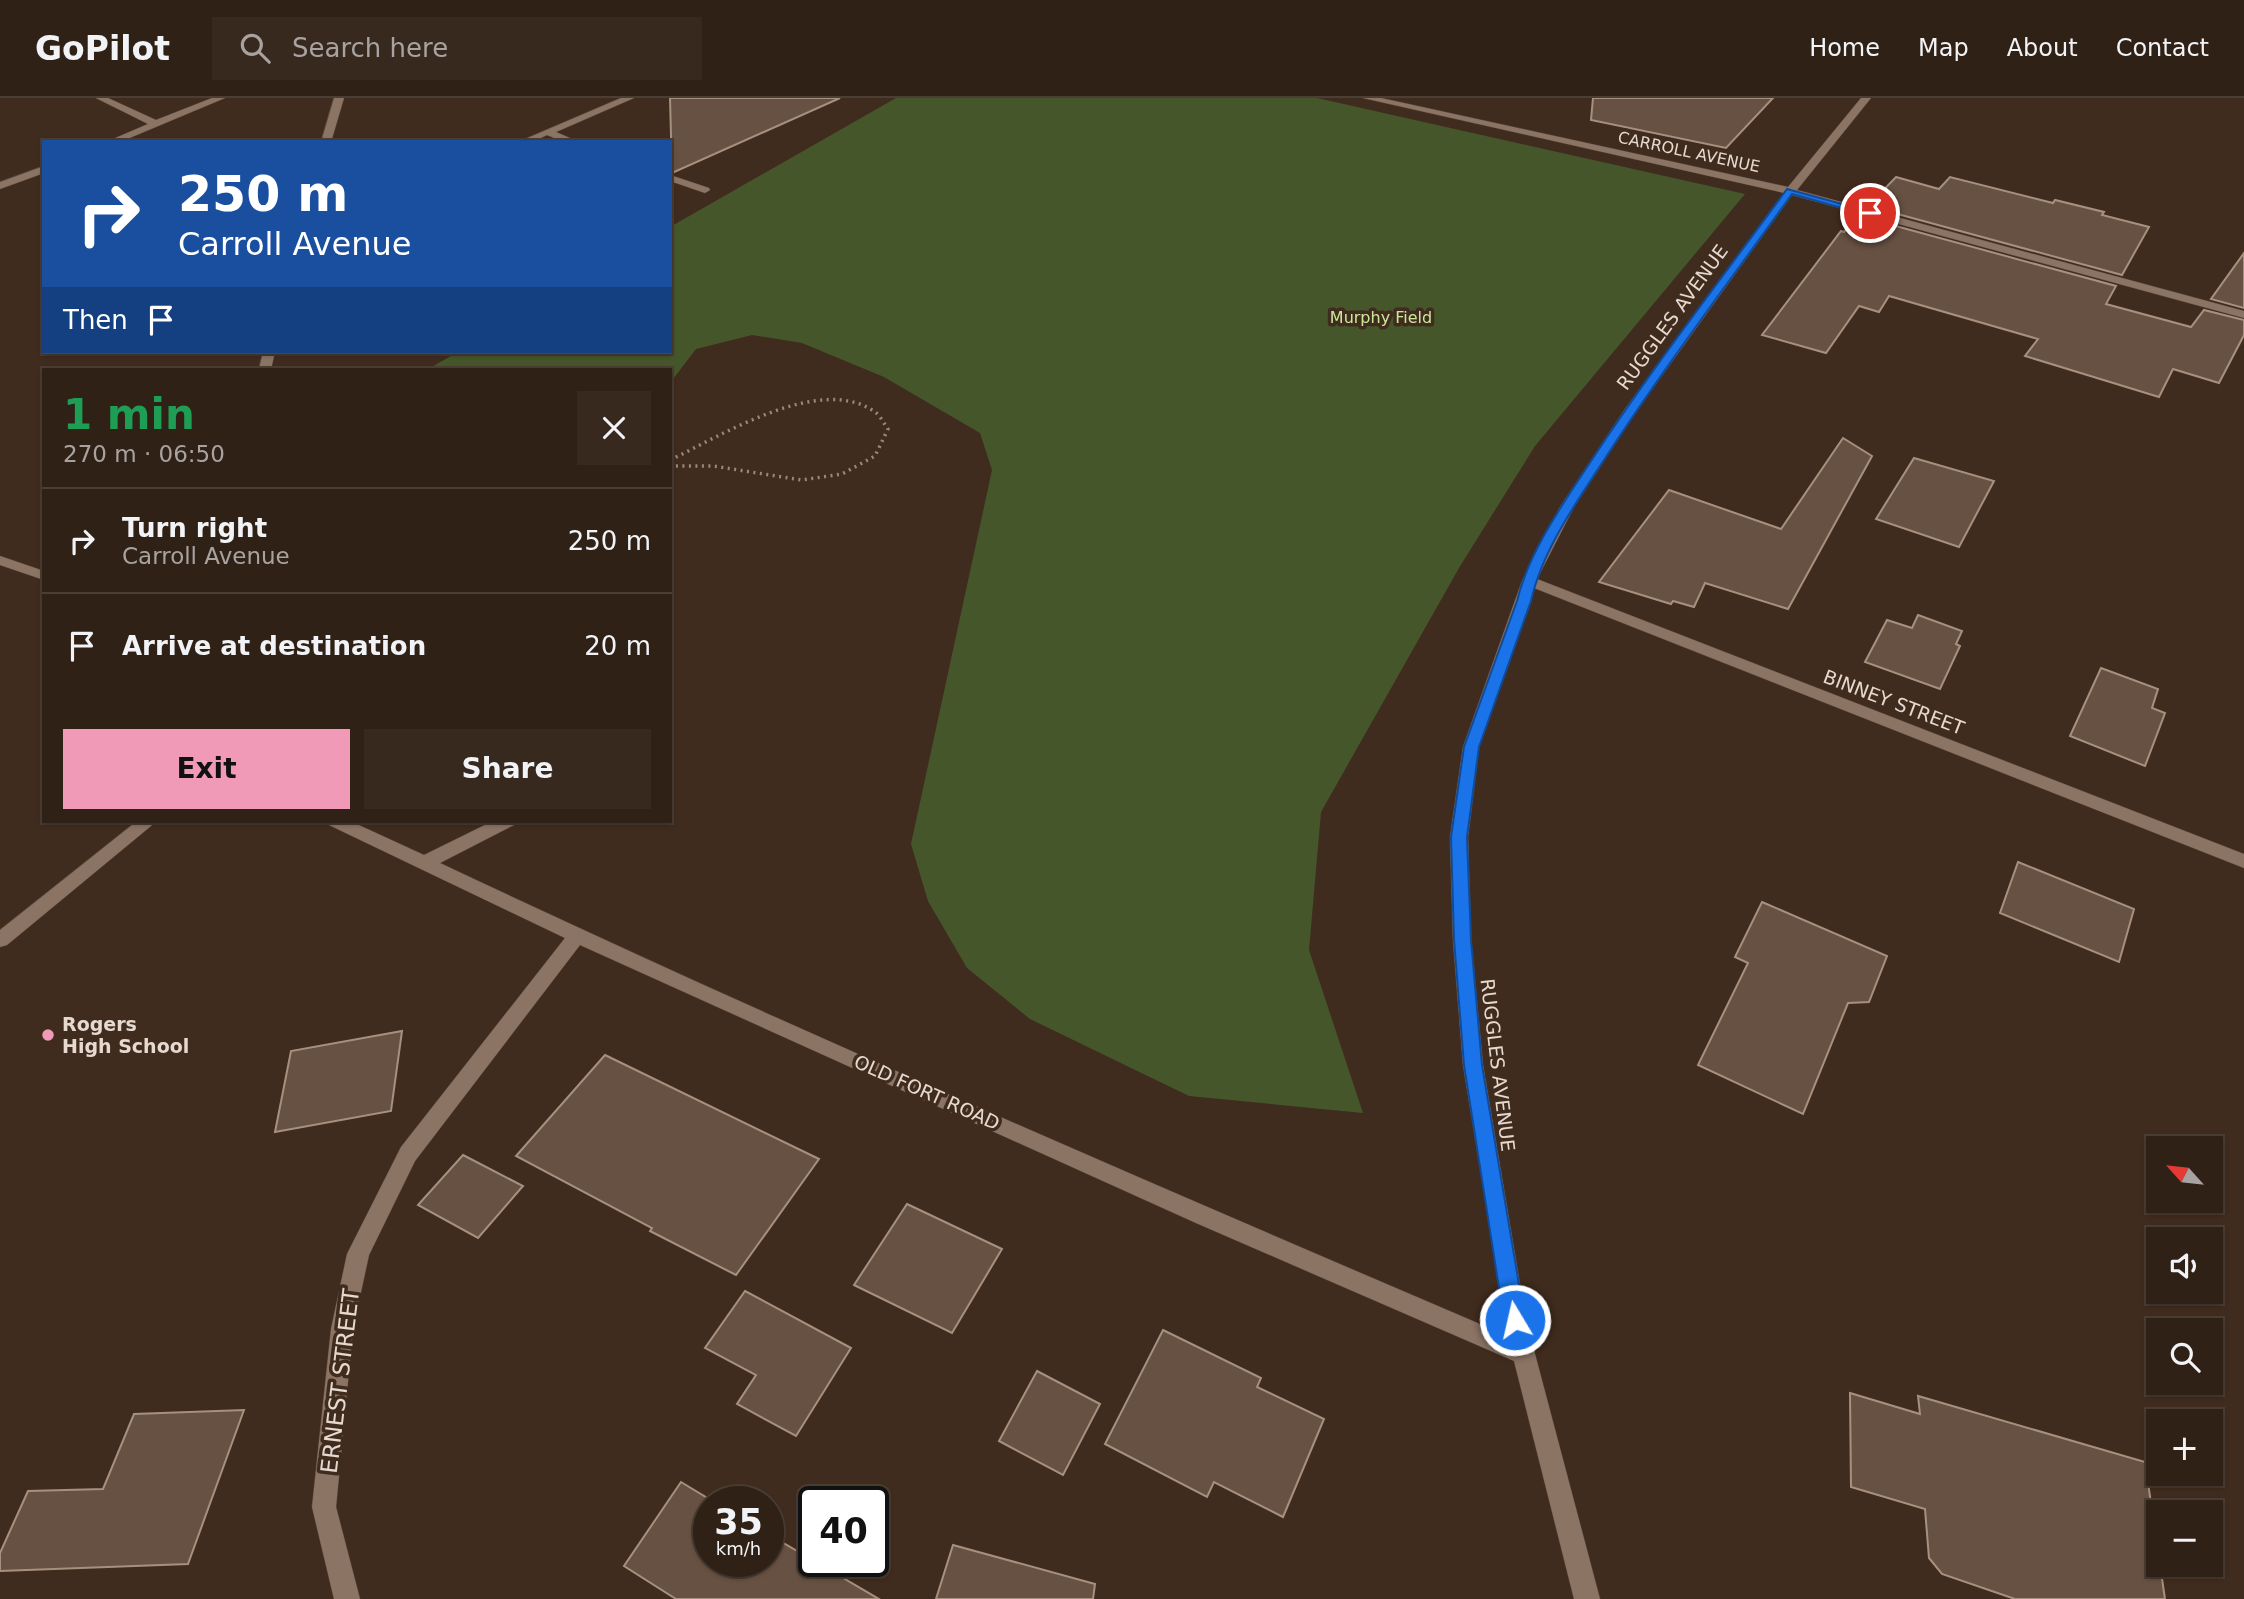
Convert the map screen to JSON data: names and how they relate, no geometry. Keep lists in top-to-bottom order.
{
  "streets": {
    "street": [
      "CARROLL AVENUE",
      "RUGGLES AVENUE",
      "BINNEY STREET",
      "OLD FORT ROAD",
      "ERNEST STREET"
    ]
  },
  "crossings": [
    ["CARROLL AVENUE", "RUGGLES AVENUE"],
    ["RUGGLES AVENUE", "BINNEY STREET"],
    ["RUGGLES AVENUE", "OLD FORT ROAD"],
    ["OLD FORT ROAD", "ERNEST STREET"]
  ],
  "parks": ["Murphy Field"],
  "places": ["Rogers High School"],
  "north": "top left",
  "page": {
    "header": "GoPilot",
    "search": "Search here",
    "nav": [
      "Home",
      "Map",
      "About",
      "Contact"
    ],
    "turn": ["250 m", "Carroll Avenue"],
    "then": "Then",
    "heading": ["1 min", "270 m · 06:50"],
    "list": [
      {
        "name": "Turn right",
        "note": "Carroll Avenue",
        "value": "250 m"
      },
      {
        "name": "Arrive at destination",
        "value": "20 m"
      }
    ],
    "buttons": ["Exit", "Share"],
    "map_buttons": ["+", "−"],
    "speed": "35 km/h",
    "limit": "40"
  }
}
